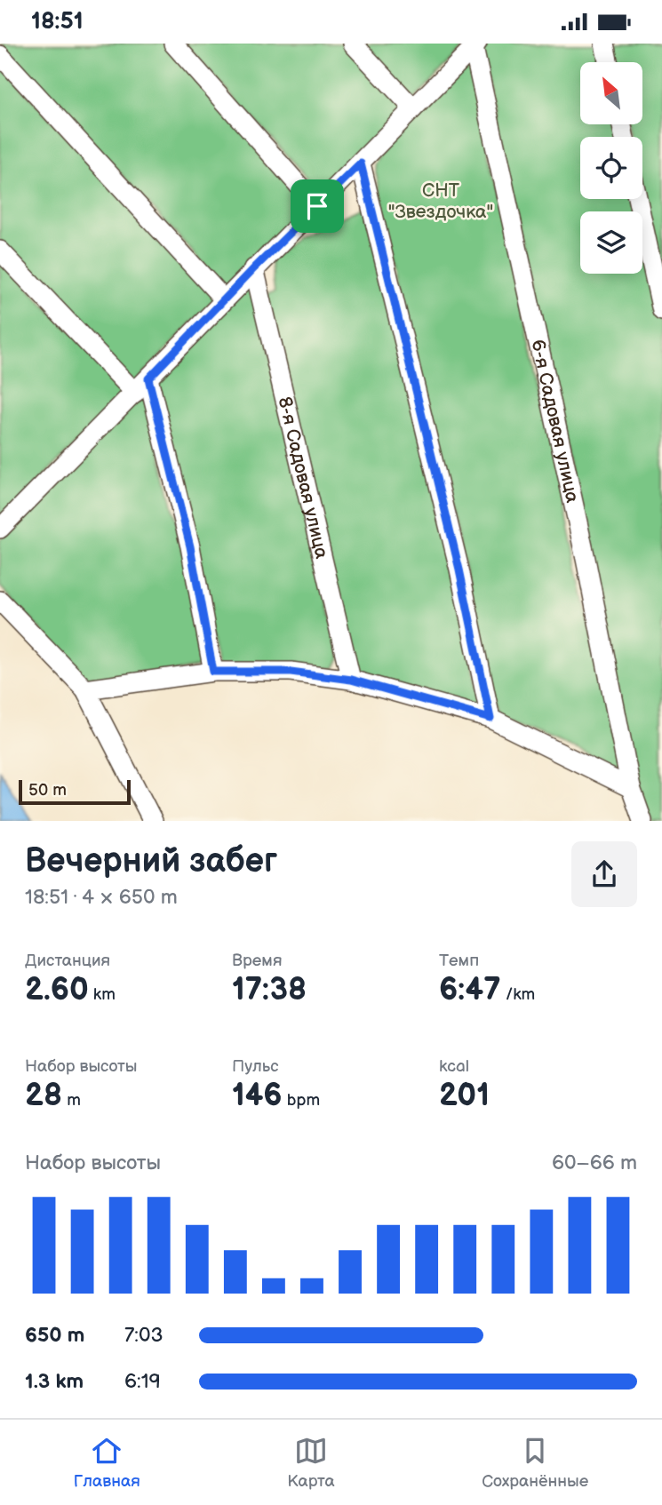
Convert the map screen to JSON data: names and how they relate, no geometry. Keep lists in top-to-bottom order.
{
  "streets": {
    "street": ["6-я Садовая улица", "8-я Садовая улица"]
  },
  "parks": ["СНТ \"Звездочка\""],
  "scale_bar": "50 m",
  "north": "top left",
  "page": {
    "status": "18:51",
    "scale": "50 m",
    "heading": ["Вечерний забег", "18:51 · 4 × 650 m"],
    "stats": [
      ["Дистанция", "2.60 km"],
      ["Время", "17:38"],
      ["Темп", "6:47 /km"],
      ["Набор высоты", "28 m"],
      ["Пульс", "146 bpm"],
      ["kcal", "201"]
    ],
    "chart": ["Набор высоты", "60–66 m"],
    "list": [
      {
        "name": "650 m",
        "note": "7:03"
      },
      {
        "name": "1.3 km",
        "note": "6:19"
      }
    ],
    "tabs": ["Главная", "Карта", "Сохранённые"]
  }
}
